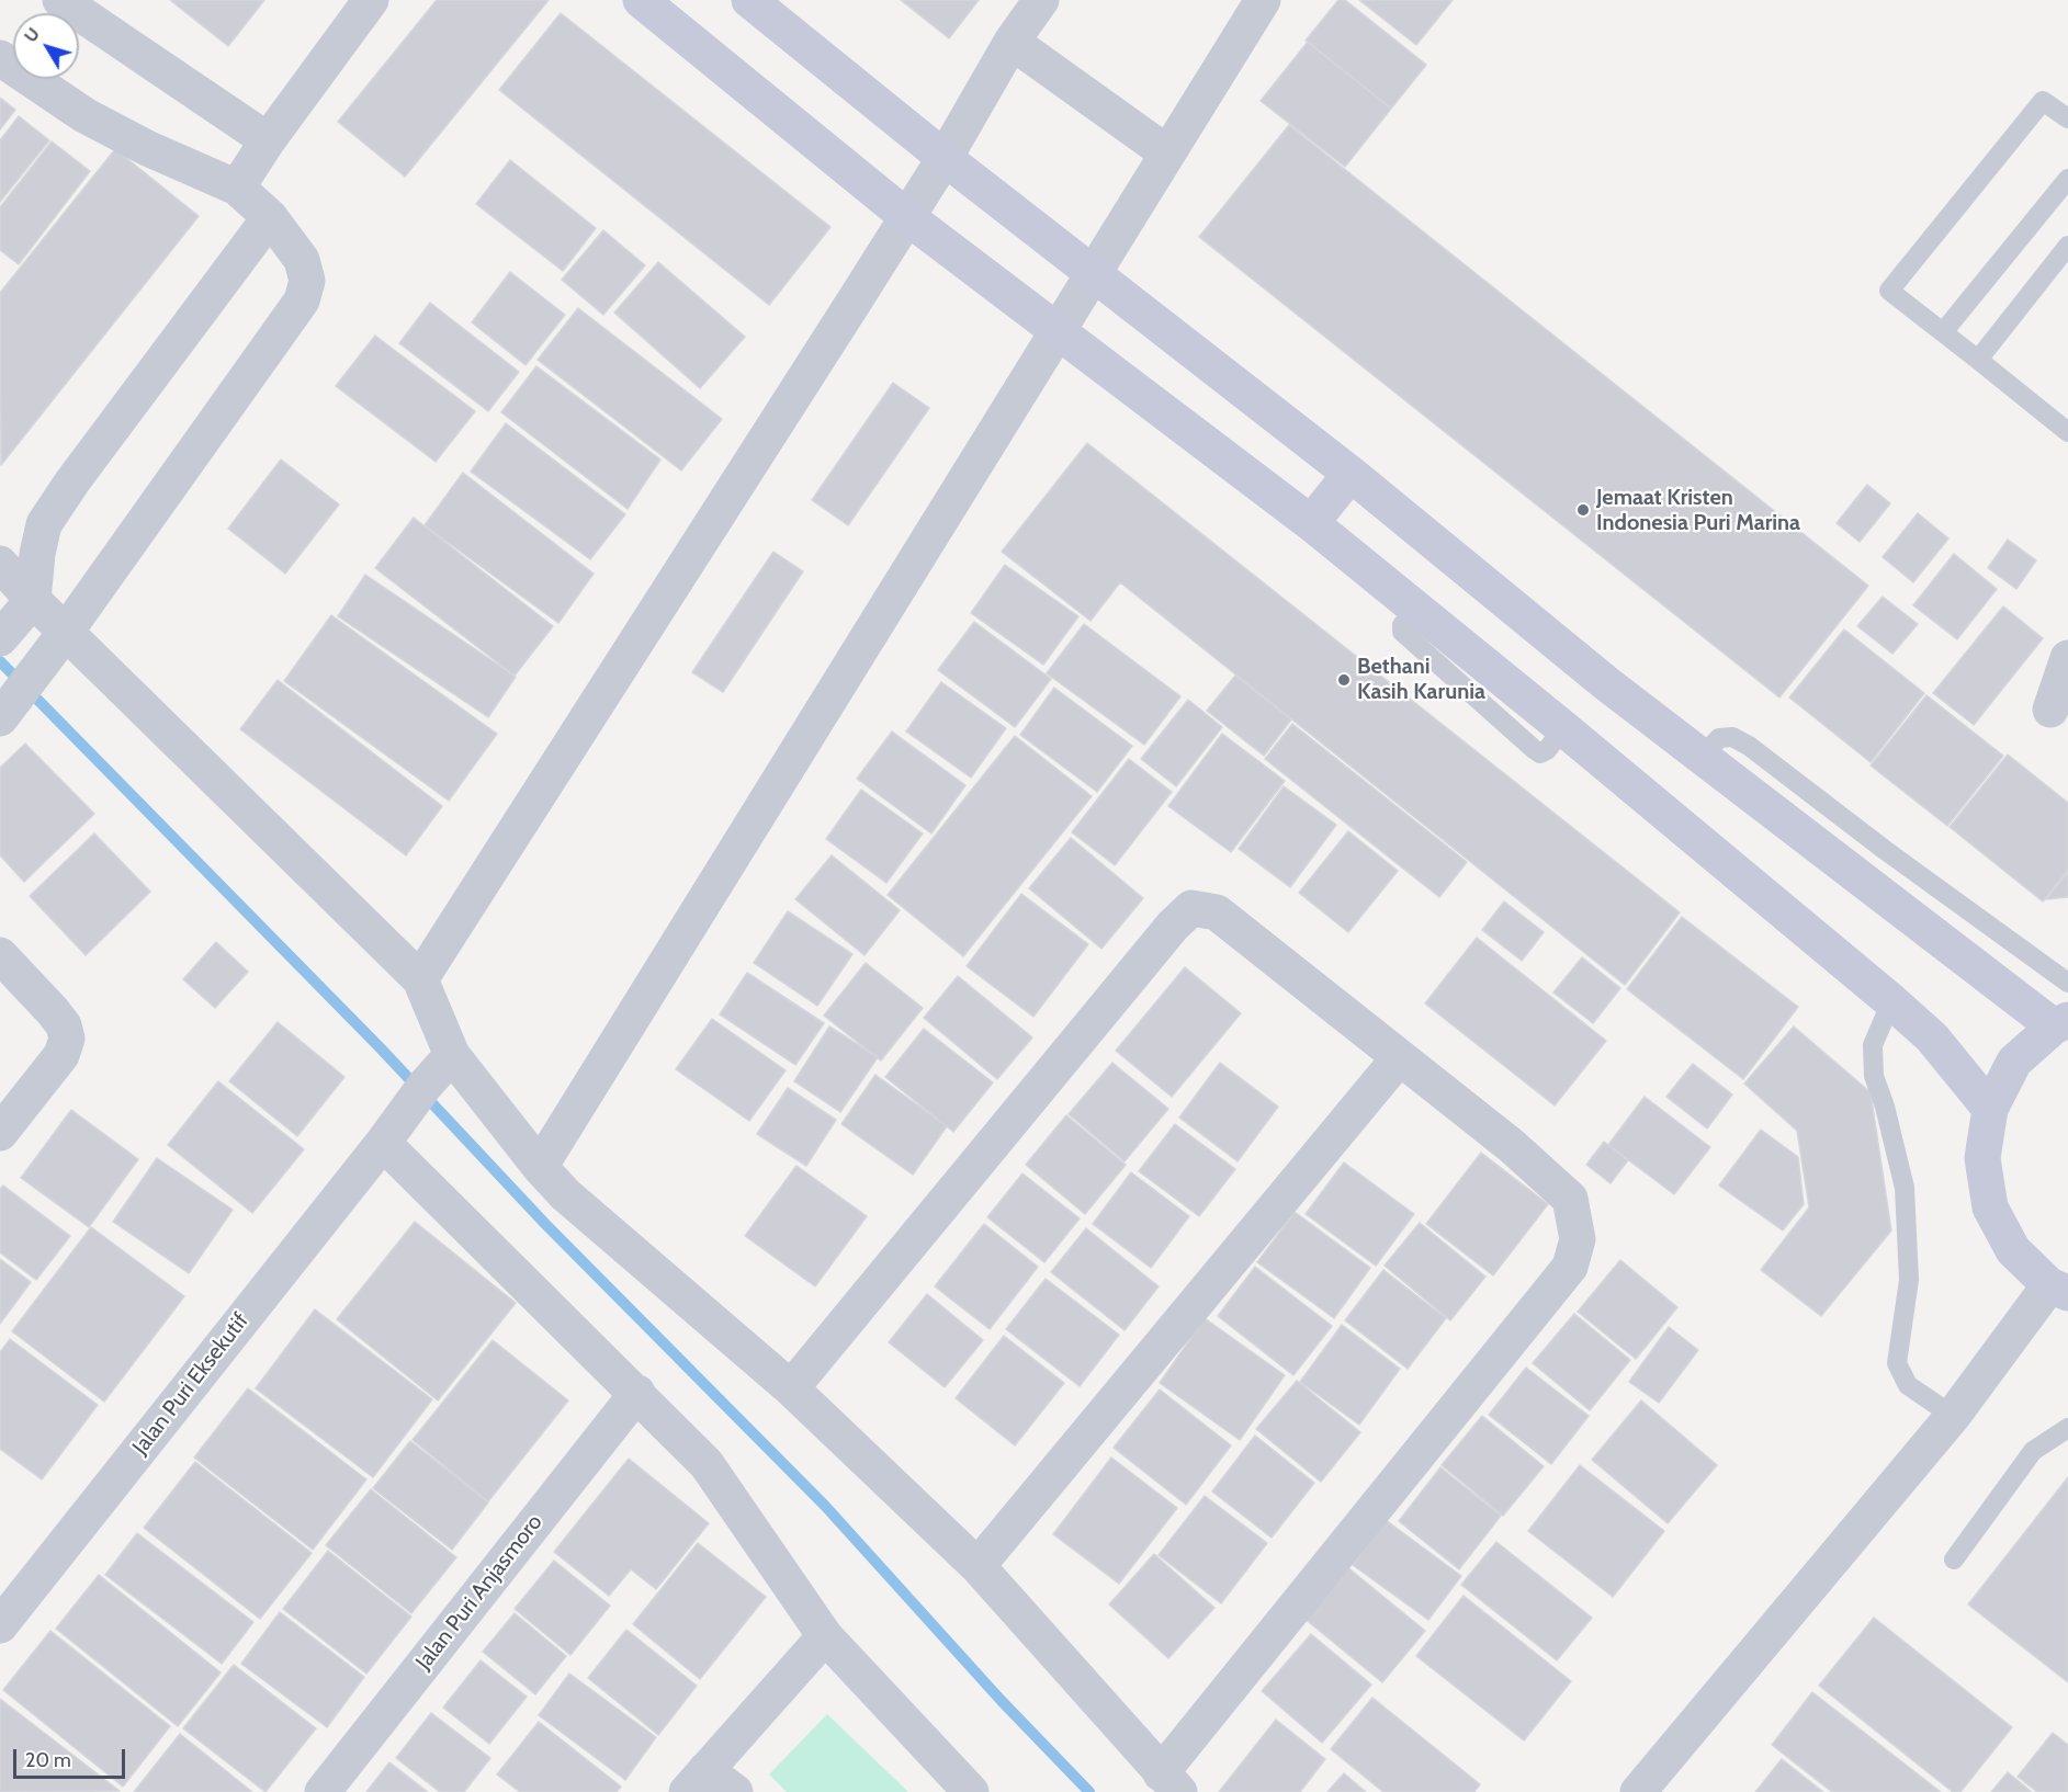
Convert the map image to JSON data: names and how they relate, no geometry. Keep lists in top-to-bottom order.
{
  "streets": {
    "street": ["Jalan Puri Eksekutif", "Jalan Puri Anjasmoro"]
  },
  "places": ["Jemaat Kristen Indonesia Puri Marina", "Bethani Kasih Karunia"],
  "scale_bar": "20 m",
  "north": "top left"
}
